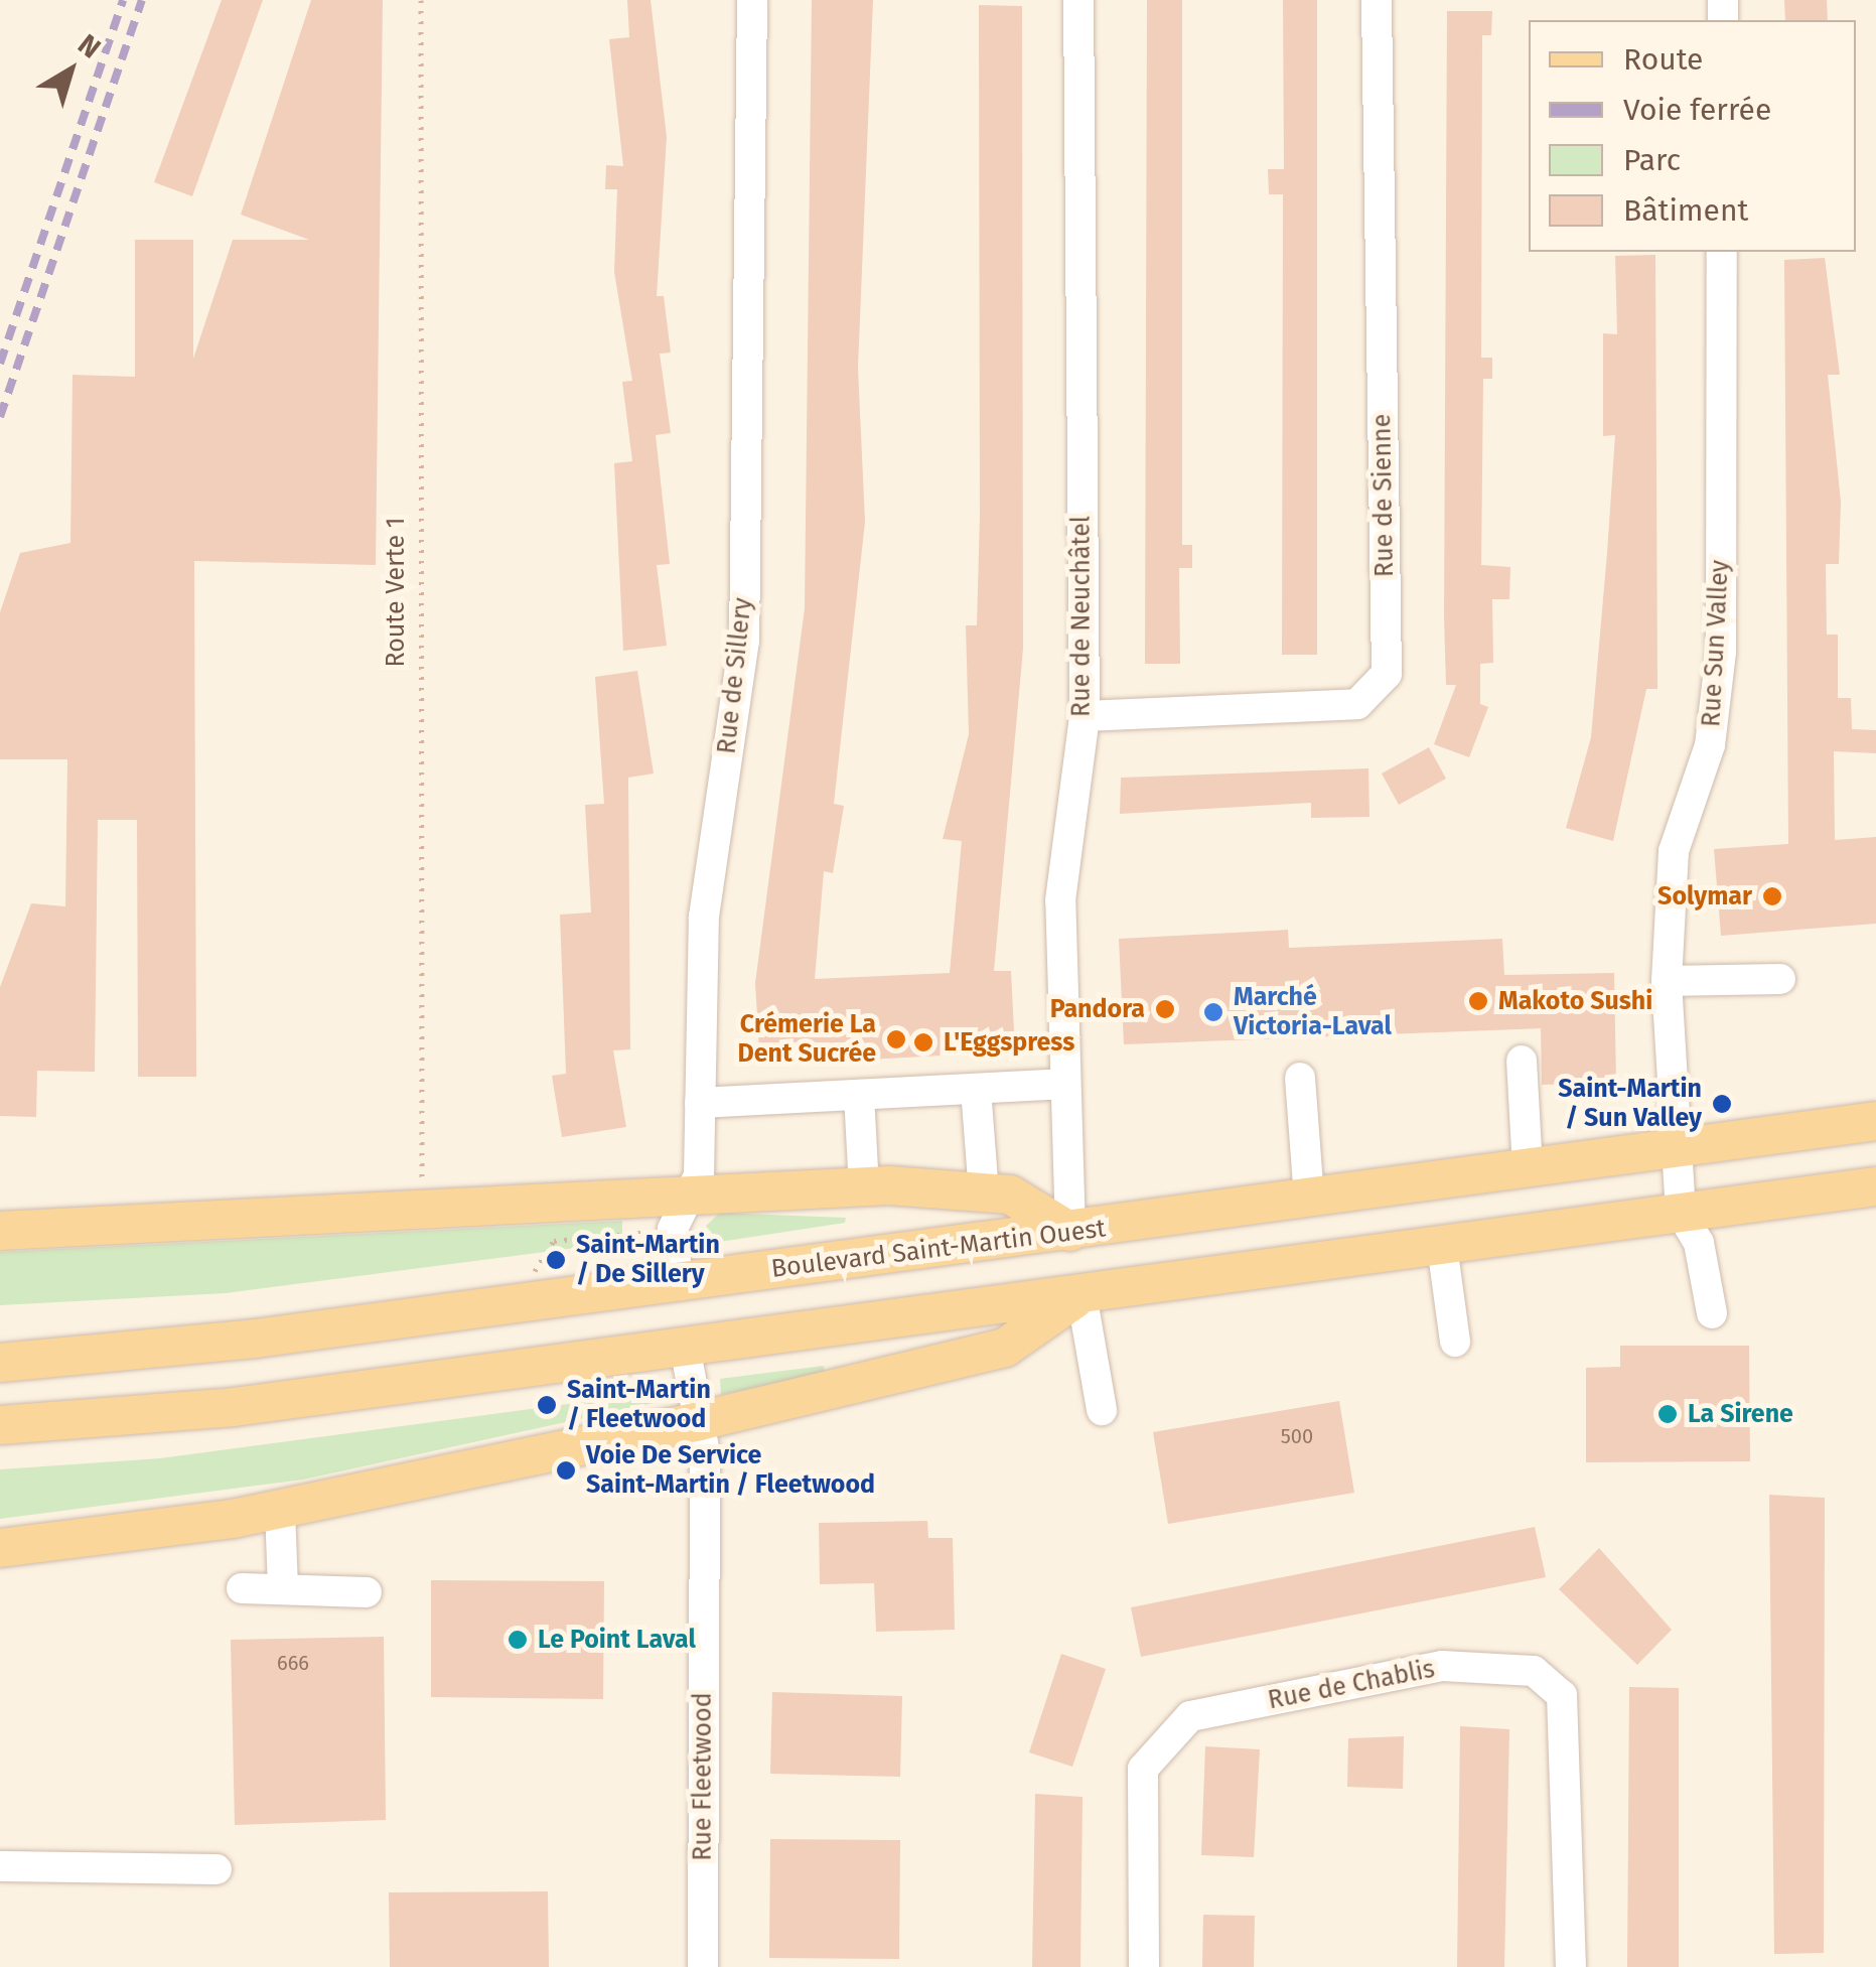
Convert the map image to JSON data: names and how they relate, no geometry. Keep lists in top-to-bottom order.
{
  "streets": {
    "main road": ["Boulevard Saint-Martin Ouest"],
    "street": [
      "Rue de Sienne",
      "Rue de Neuchâtel",
      "Rue Sun Valley",
      "Rue de Sillery",
      "Rue de Chablis",
      "Rue Fleetwood"
    ],
    "path": ["Route Verte 1"]
  },
  "crossings": [
    ["Rue de Sienne", "Rue de Neuchâtel"],
    ["Rue de Neuchâtel", "Boulevard Saint-Martin Ouest"],
    ["Rue Sun Valley", "Boulevard Saint-Martin Ouest"],
    ["Rue de Sillery", "Boulevard Saint-Martin Ouest"]
  ],
  "places": [
    "Solymar",
    "Makoto Sushi",
    "Pandora",
    "Marché Victoria-Laval",
    "Crémerie La Dent Sucrée",
    "L'Eggspress",
    "Saint-Martin / Sun Valley",
    "Saint-Martin / De Sillery",
    "Saint-Martin / Fleetwood",
    "La Sirene",
    "Voie De Service Saint-Martin / Fleetwood",
    "Le Point Laval"
  ],
  "house_numbers": ["500", "666"],
  "legend": [
    "Route",
    "Voie ferrée",
    "Parc",
    "Bâtiment"
  ],
  "north": "top right"
}
